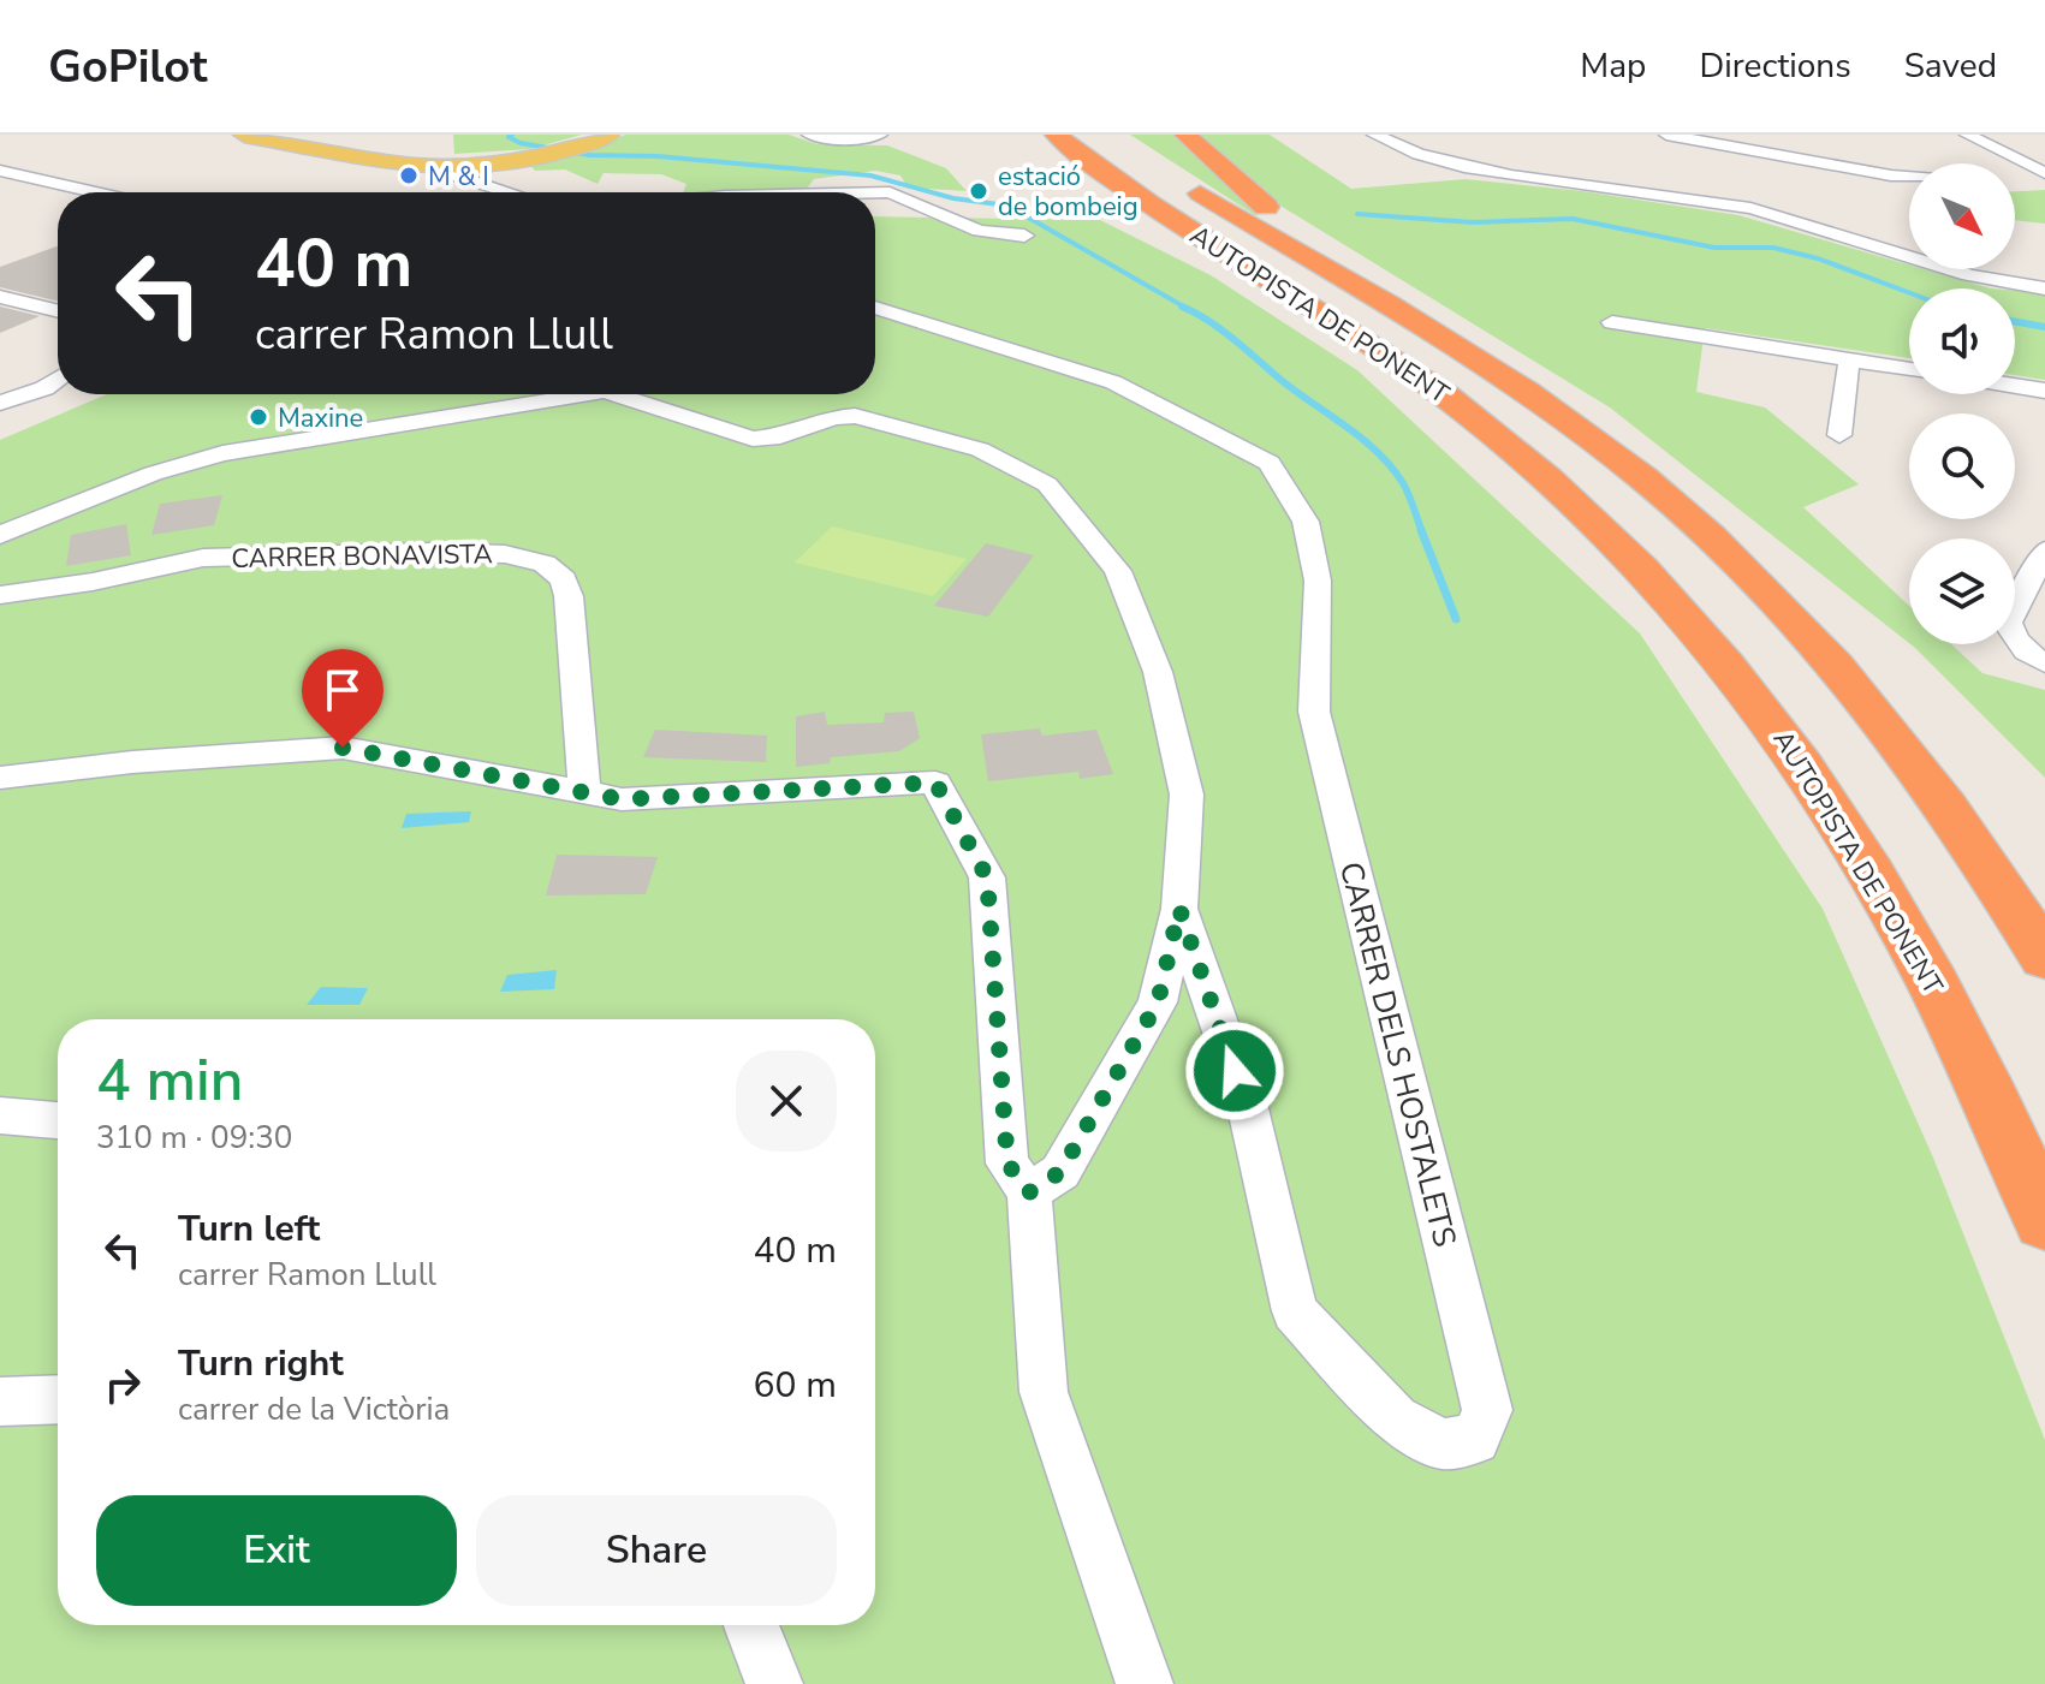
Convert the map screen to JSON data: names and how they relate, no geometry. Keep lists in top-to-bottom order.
{
  "streets": {
    "highway": ["AUTOPISTA DE PONENT"],
    "street": ["CARRER BONAVISTA", "CARRER DELS HOSTALETS"]
  },
  "places": ["M & I", "estació de bombeig", "Maxine"],
  "north": "bottom right",
  "page": {
    "header": "GoPilot",
    "nav": ["Map", "Directions", "Saved"],
    "turn": ["40 m", "carrer Ramon Llull"],
    "heading": ["4 min", "310 m · 09:30"],
    "list": [
      {
        "name": "Turn left",
        "note": "carrer Ramon Llull",
        "value": "40 m"
      },
      {
        "name": "Turn right",
        "note": "carrer de la Victòria",
        "value": "60 m"
      }
    ],
    "buttons": ["Exit", "Share"]
  }
}
